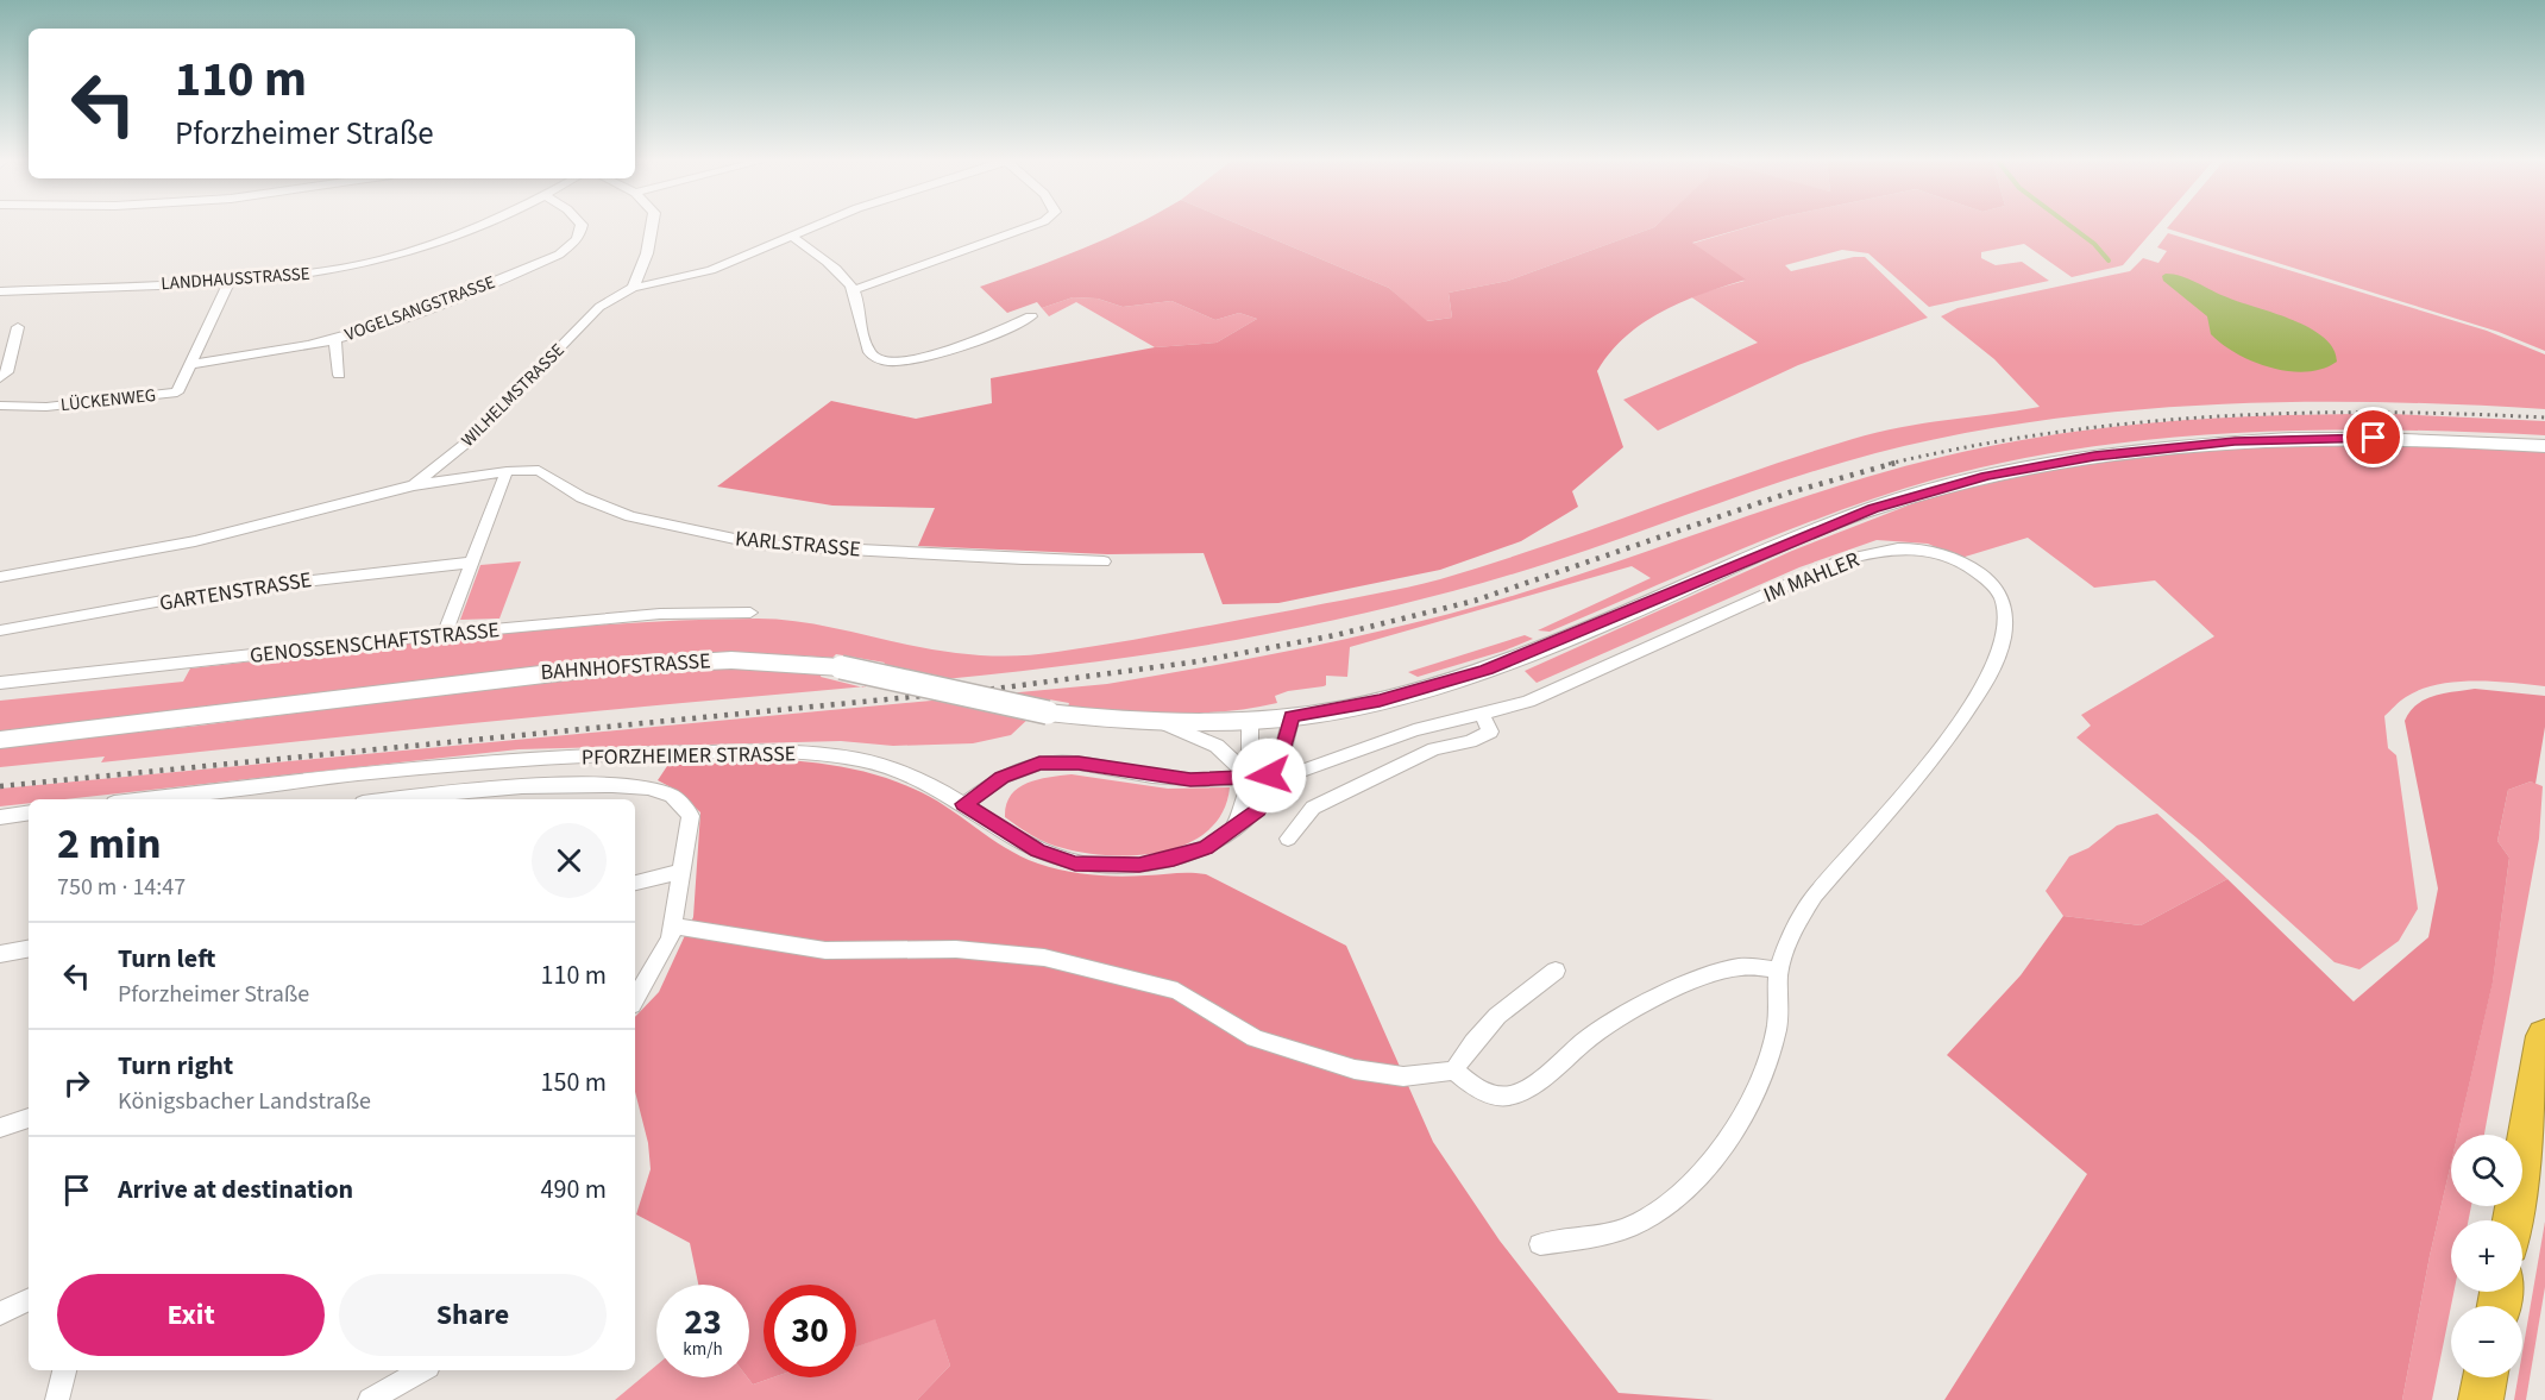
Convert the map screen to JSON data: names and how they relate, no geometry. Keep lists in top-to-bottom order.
{
  "streets": {
    "main road": ["BAHNHOFSTRASSE"],
    "street": [
      "LANDHAUSSTRASSE",
      "VOGELSANGSTRASSE",
      "WILHELMSTRASSE",
      "LÜCKENWEG",
      "KARLSTRASSE",
      "IM MAHLER",
      "GARTENSTRASSE",
      "GENOSSENSCHAFTSTRASSE",
      "PFORZHEIMER STRASSE"
    ]
  },
  "crossings": [
    ["LANDHAUSSTRASSE", "LÜCKENWEG"],
    ["VOGELSANGSTRASSE", "LÜCKENWEG"],
    ["WILHELMSTRASSE", "KARLSTRASSE"],
    ["IM MAHLER", "PFORZHEIMER STRASSE"],
    ["BAHNHOFSTRASSE", "PFORZHEIMER STRASSE"]
  ],
  "page": {
    "turn": ["110 m", "Pforzheimer Straße"],
    "heading": ["2 min", "750 m · 14:47"],
    "list": [
      {
        "name": "Turn left",
        "note": "Pforzheimer Straße",
        "value": "110 m"
      },
      {
        "name": "Turn right",
        "note": "Königsbacher Landstraße",
        "value": "150 m"
      },
      {
        "name": "Arrive at destination",
        "value": "490 m"
      }
    ],
    "map_buttons": ["+", "−"],
    "buttons": ["Exit", "Share"],
    "speed": "23 km/h",
    "limit": "30"
  }
}
